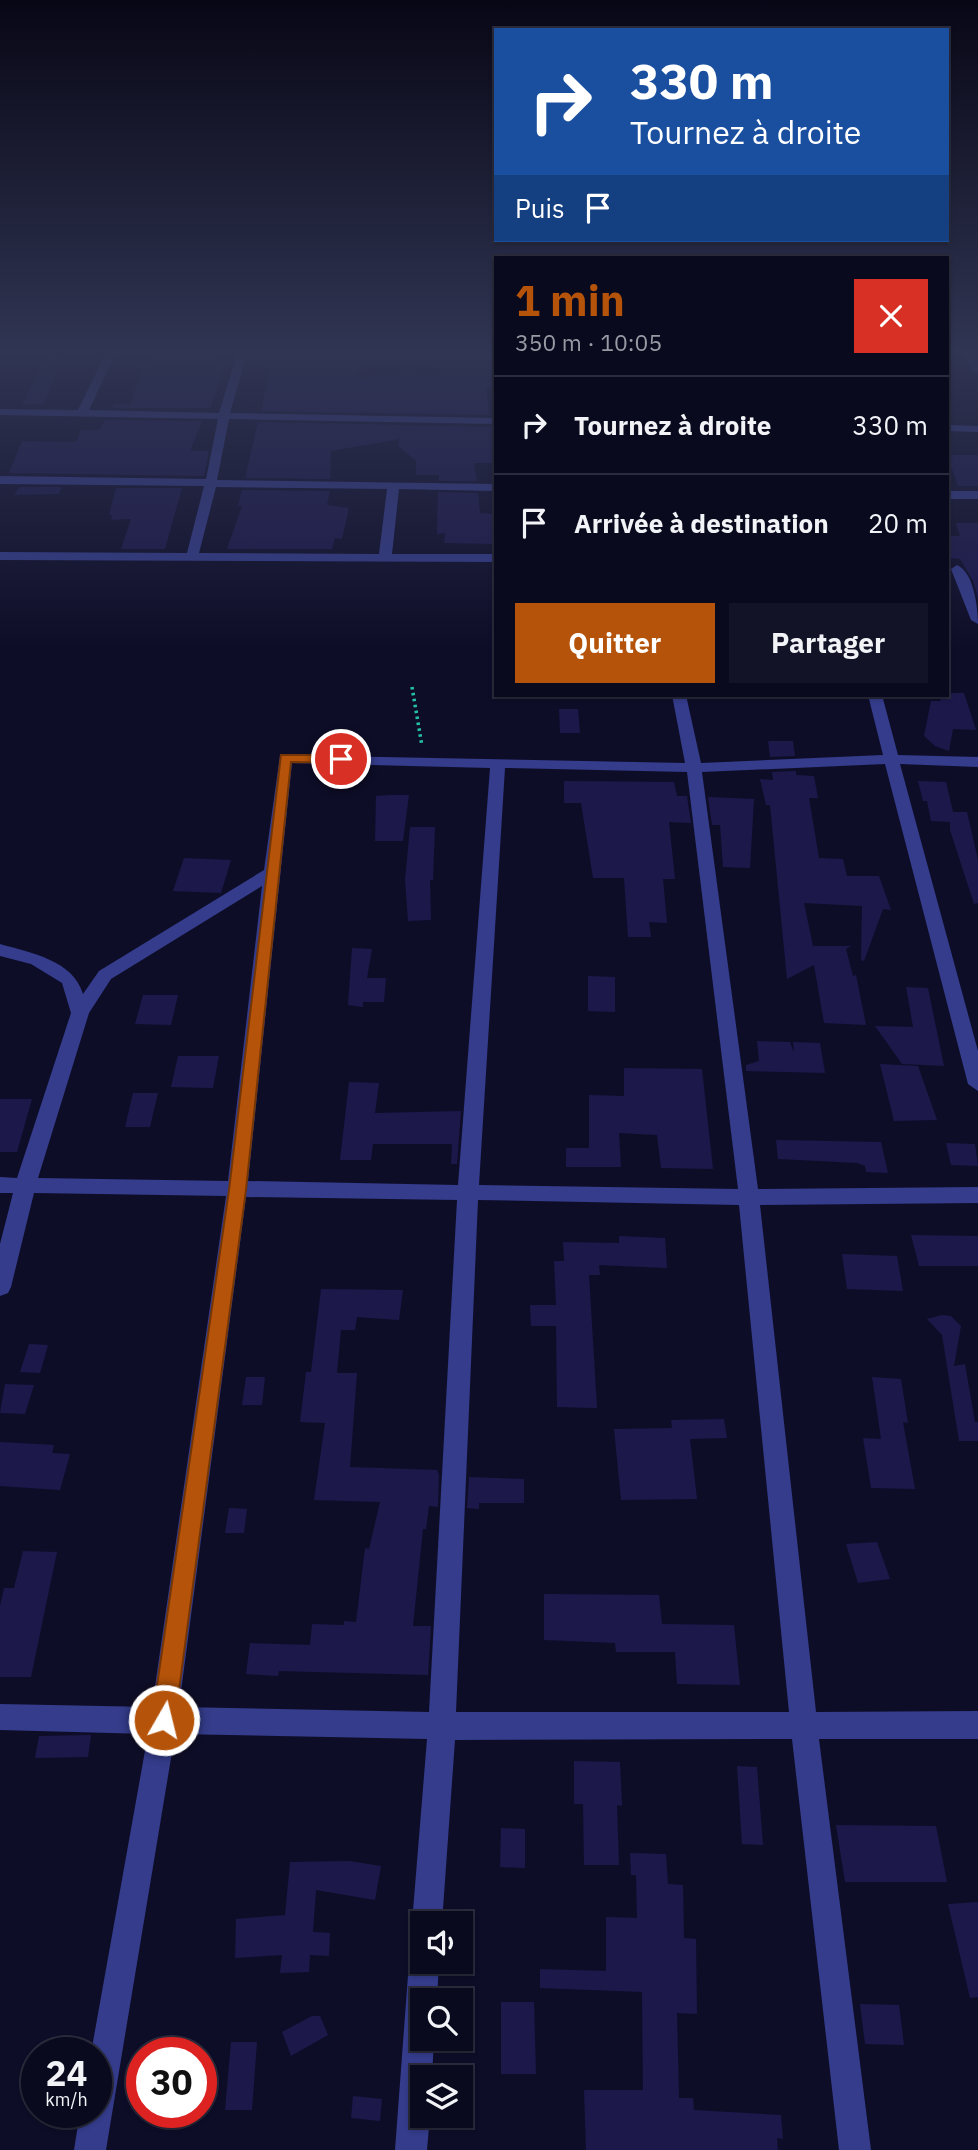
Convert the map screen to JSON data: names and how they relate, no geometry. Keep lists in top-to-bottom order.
{
  "page": {
    "turn": ["330 m", "Tournez à droite"],
    "then": "Puis",
    "heading": ["1 min", "350 m · 10:05"],
    "list": [
      {
        "name": "Tournez à droite",
        "value": "330 m"
      },
      {
        "name": "Arrivée à destination",
        "value": "20 m"
      }
    ],
    "buttons": ["Quitter", "Partager"],
    "speed": "24 km/h",
    "limit": "30"
  }
}
